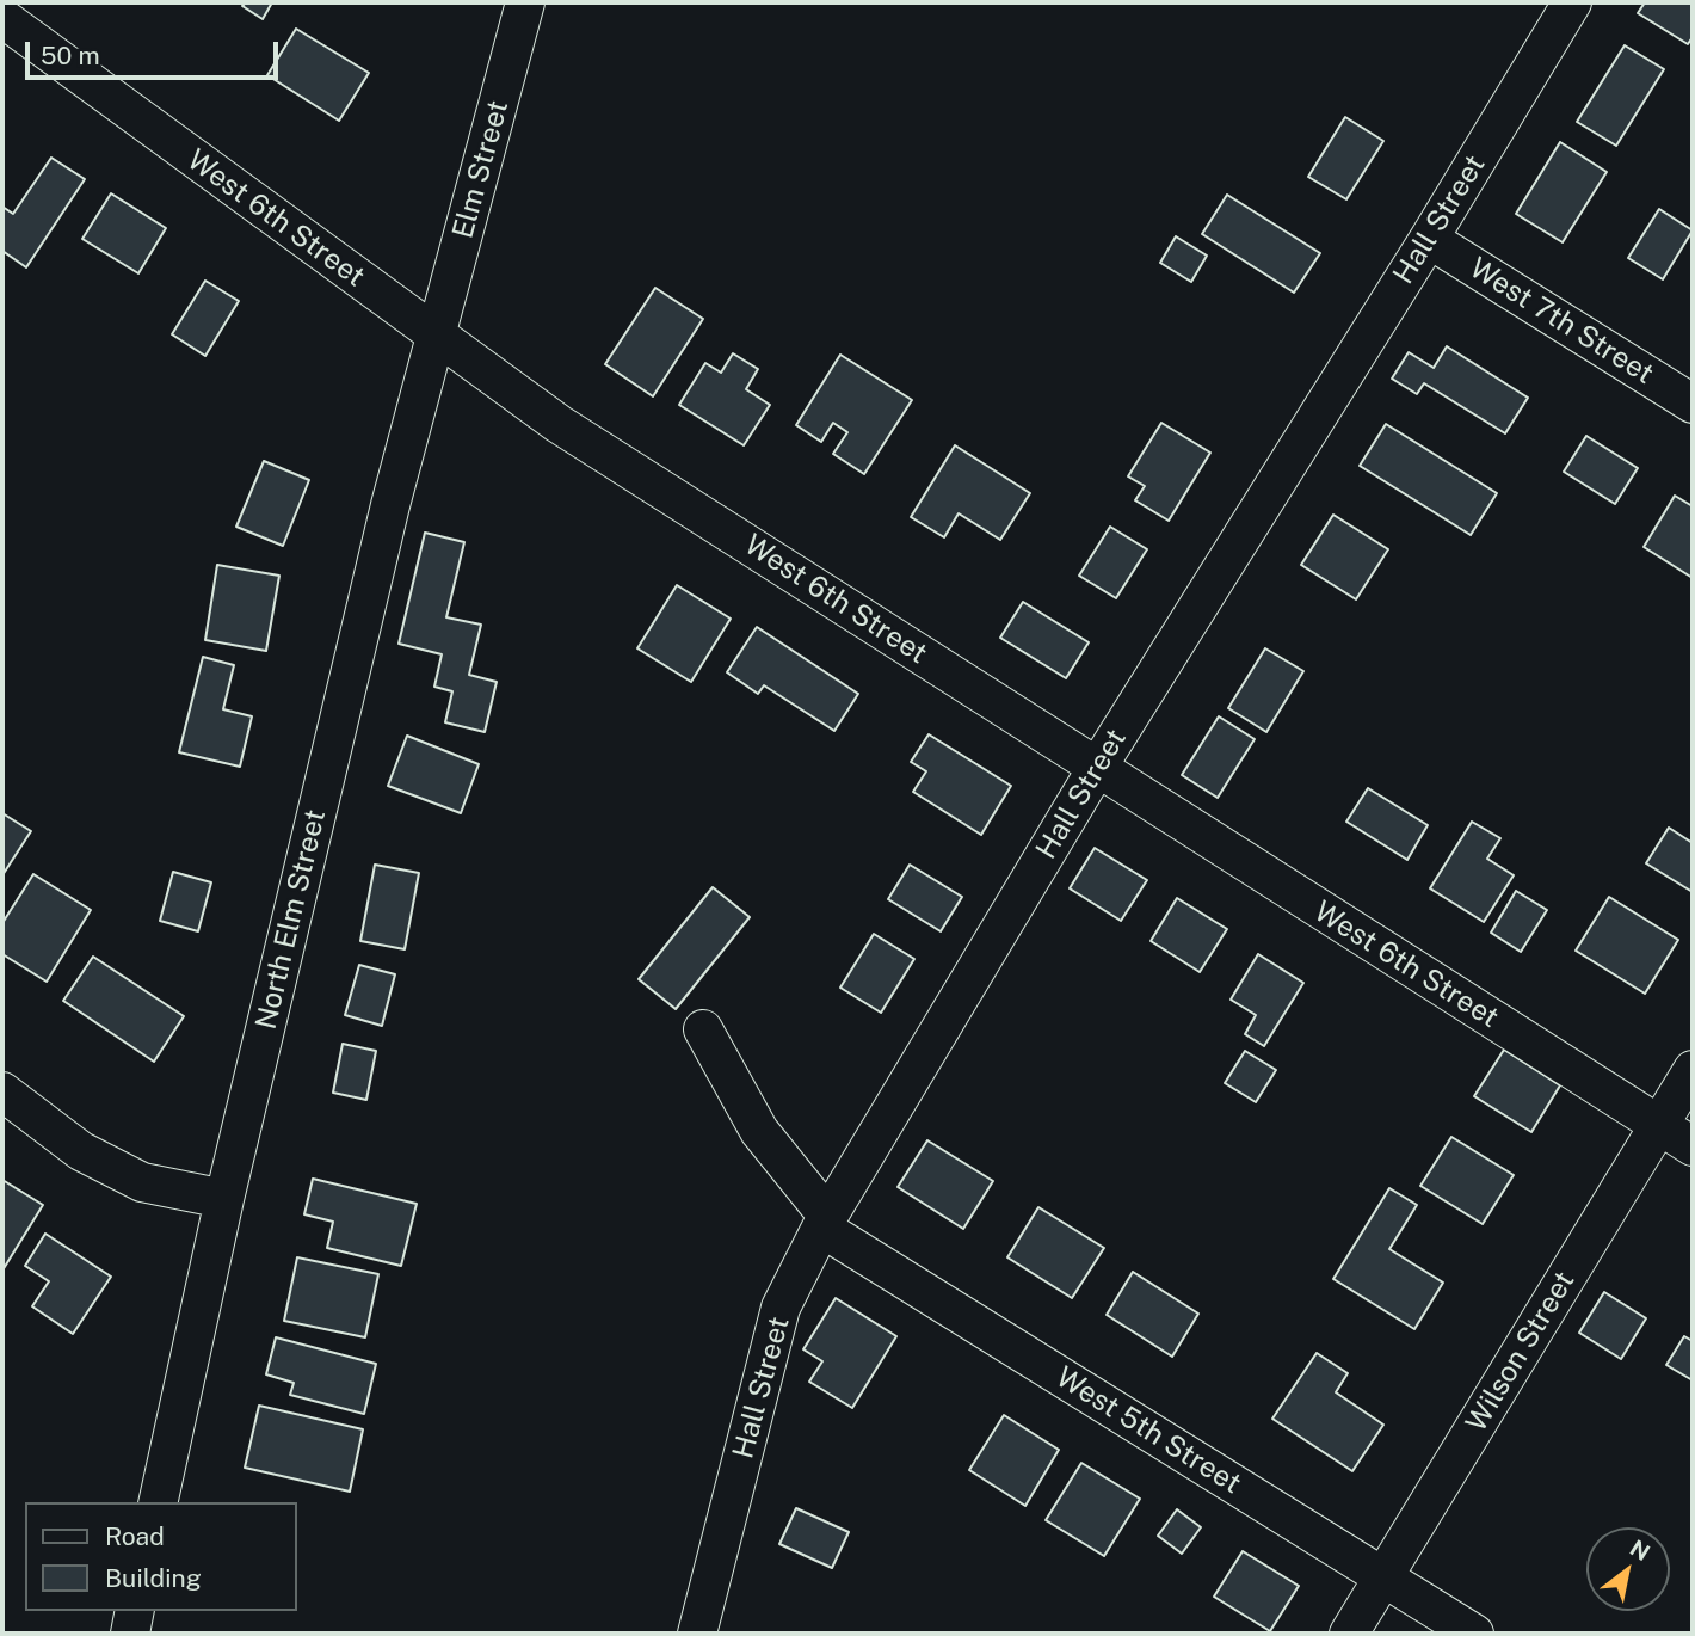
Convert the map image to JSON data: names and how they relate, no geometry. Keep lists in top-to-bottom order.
{
  "streets": {
    "street": [
      "Elm Street",
      "West 6th Street",
      "Hall Street",
      "West 7th Street",
      "North Elm Street",
      "Wilson Street",
      "West 5th Street"
    ]
  },
  "crossings": [
    ["Elm Street", "West 6th Street"],
    ["Elm Street", "North Elm Street"],
    ["West 6th Street", "Hall Street"],
    ["West 6th Street", "North Elm Street"],
    ["West 6th Street", "Wilson Street"],
    ["Hall Street", "West 7th Street"],
    ["Hall Street", "West 5th Street"],
    ["Wilson Street", "West 5th Street"]
  ],
  "legend": ["Road", "Building"],
  "scale_bar": "50 m",
  "north": "top right"
}
